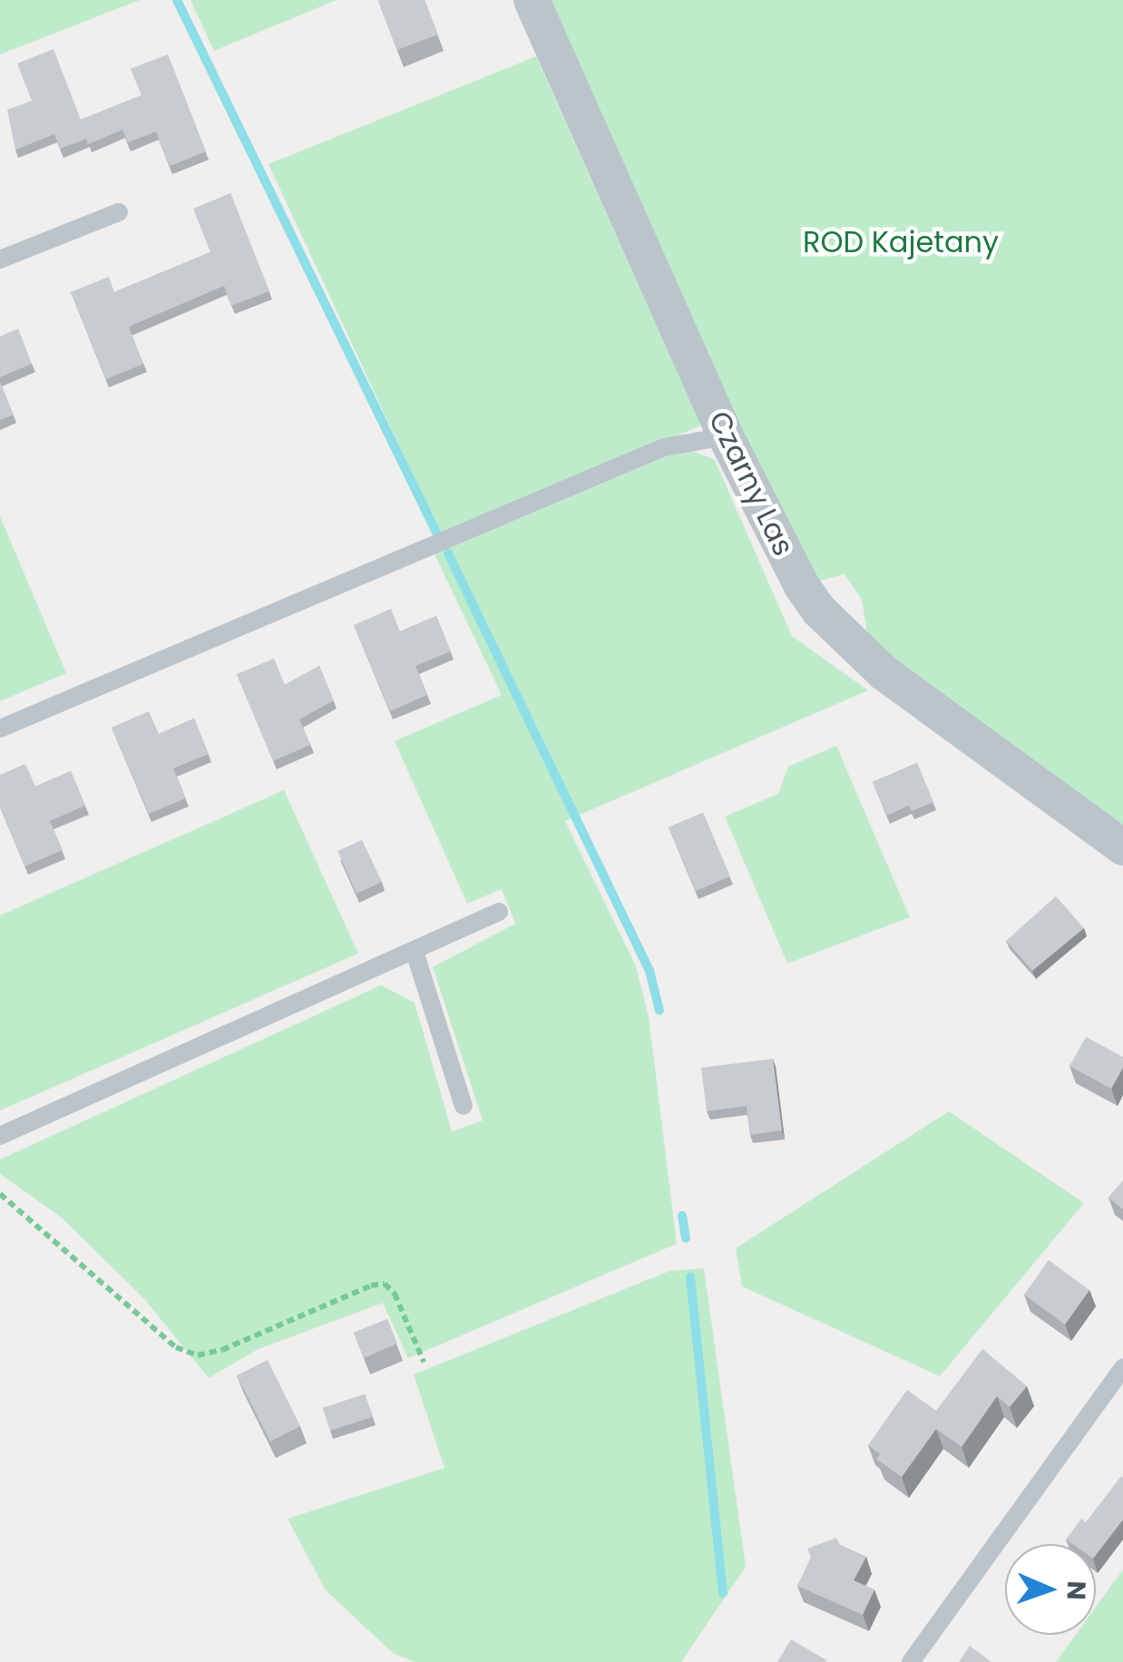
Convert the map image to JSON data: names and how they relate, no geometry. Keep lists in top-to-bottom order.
{
  "streets": {
    "street": ["Czarny Las"]
  },
  "parks": ["ROD Kajetany"],
  "north": "right"
}
